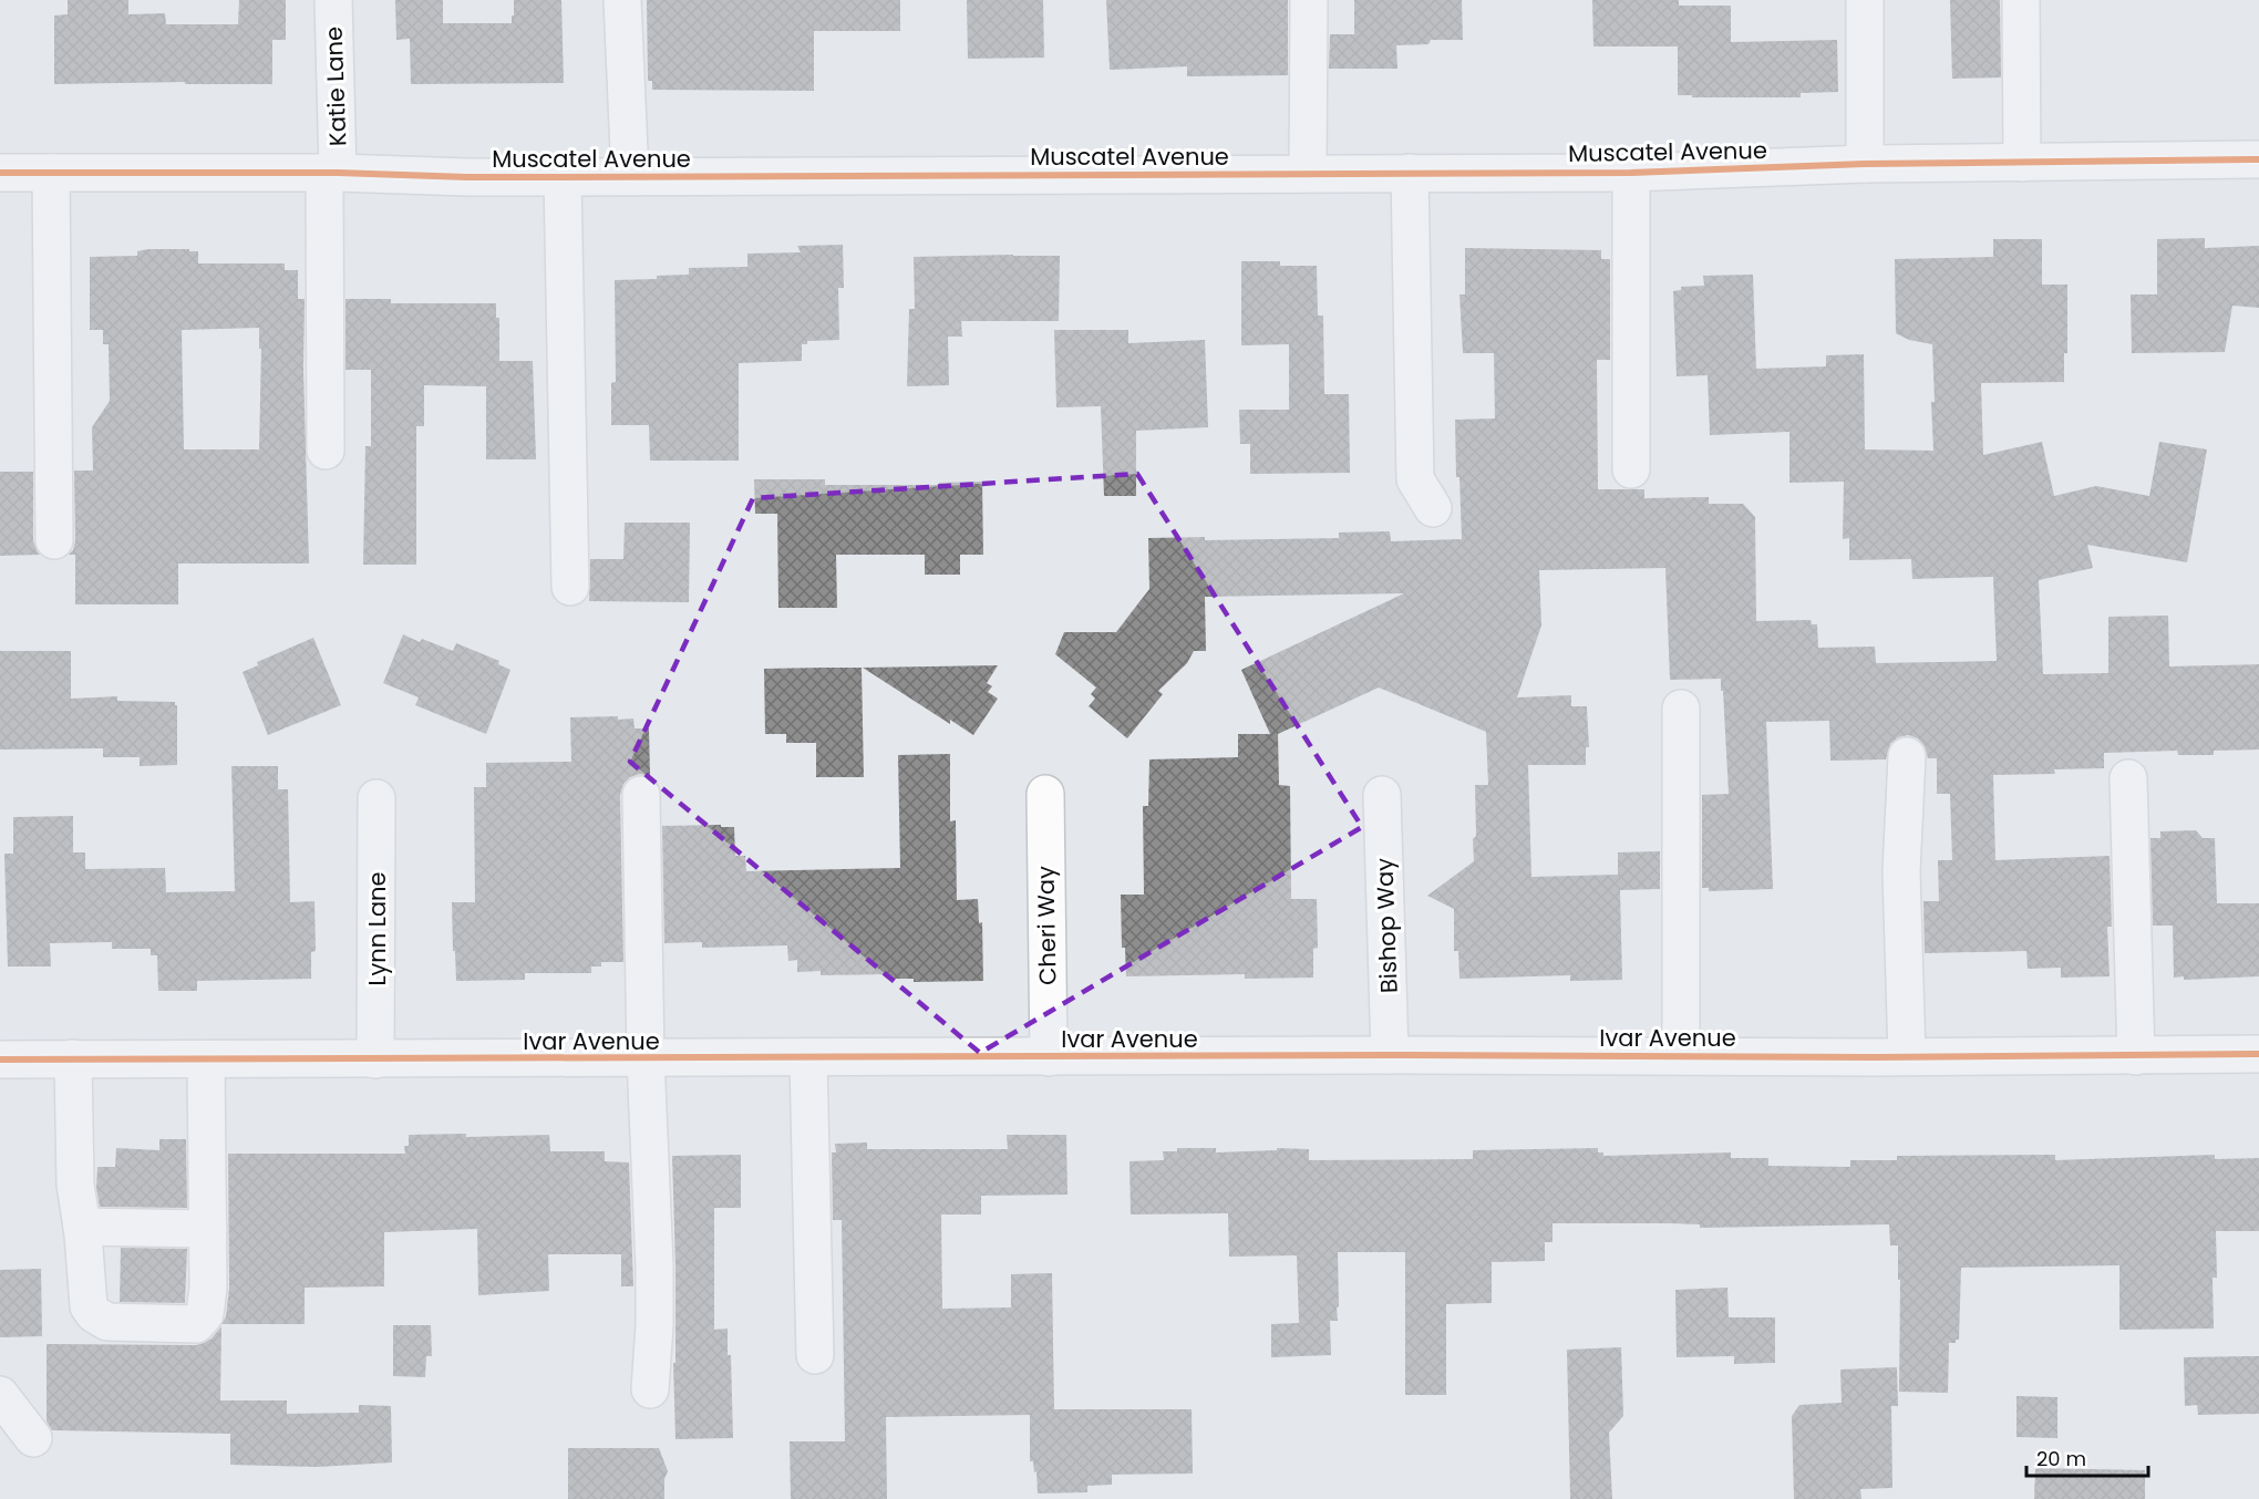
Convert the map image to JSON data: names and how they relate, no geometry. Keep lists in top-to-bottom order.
{
  "streets": {
    "street": [
      "Katie Lane",
      "Muscatel Avenue",
      "Cheri Way",
      "Bishop Way",
      "Lynn Lane",
      "Ivar Avenue"
    ]
  },
  "crossings": [
    ["Katie Lane", "Muscatel Avenue"],
    ["Cheri Way", "Ivar Avenue"],
    ["Bishop Way", "Ivar Avenue"],
    ["Lynn Lane", "Ivar Avenue"]
  ],
  "scale_bar": "20 m"
}
